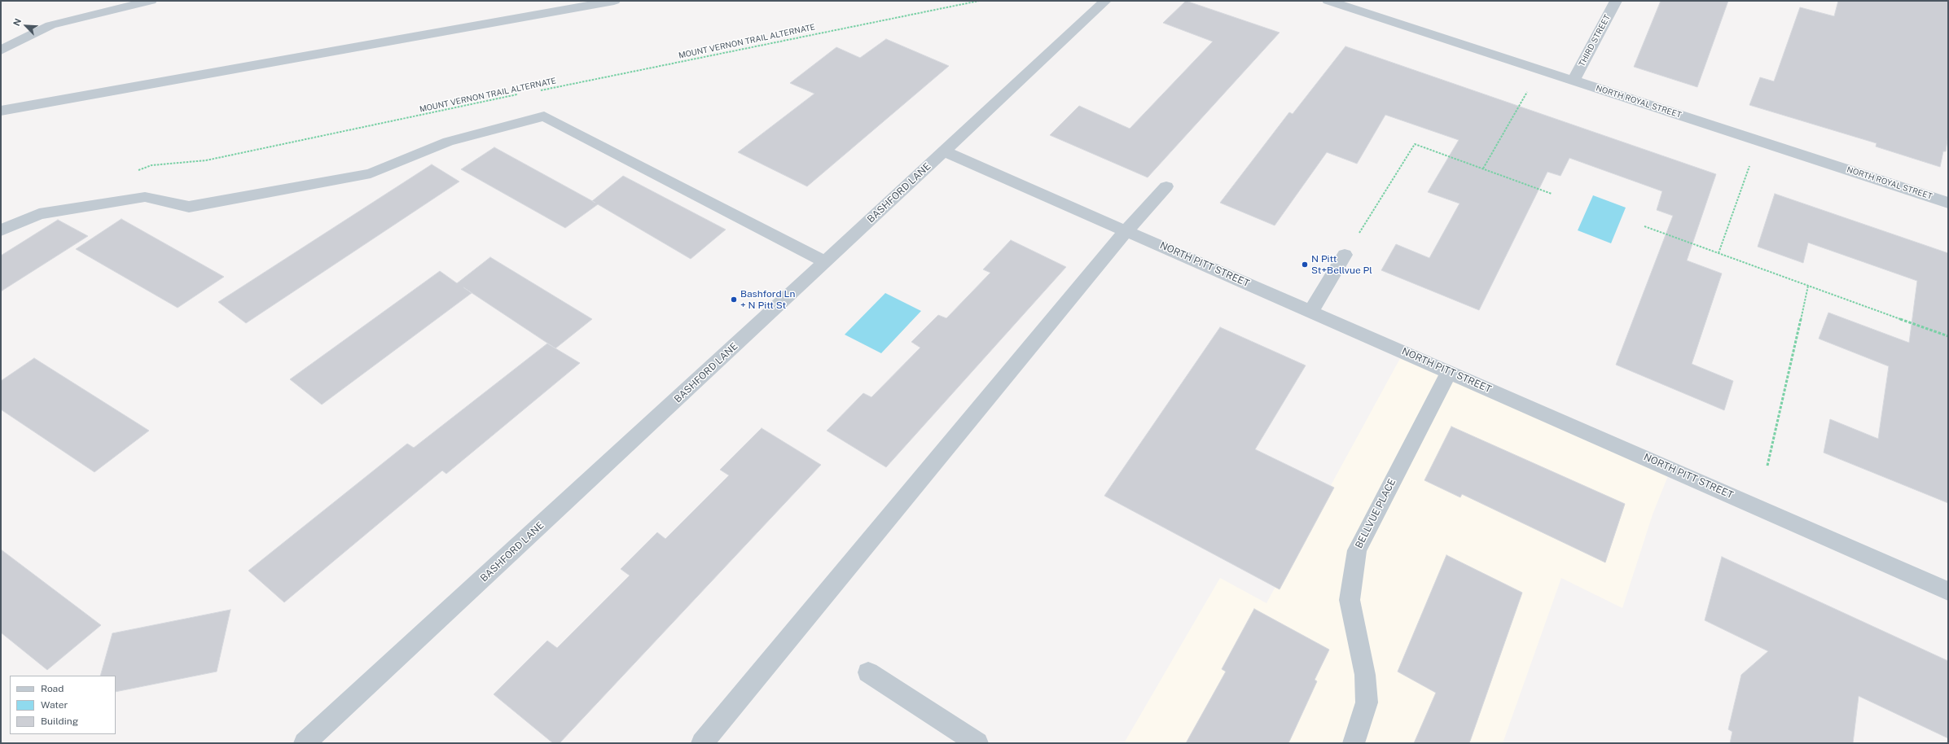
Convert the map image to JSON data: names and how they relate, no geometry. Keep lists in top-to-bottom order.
{
  "streets": {
    "street": [
      "THIRD STREET",
      "NORTH ROYAL STREET",
      "BASHFORD LANE",
      "NORTH PITT STREET",
      "BELLVUE PLACE"
    ],
    "path": ["MOUNT VERNON TRAIL ALTERNATE"]
  },
  "crossings": [
    ["THIRD STREET", "NORTH ROYAL STREET"],
    ["BASHFORD LANE", "NORTH PITT STREET"],
    ["NORTH PITT STREET", "BELLVUE PLACE"]
  ],
  "places": ["N Pitt St+Bellvue Pl", "Bashford Ln + N Pitt St"],
  "legend": ["Road", "Water", "Building"],
  "north": "top left"
}
